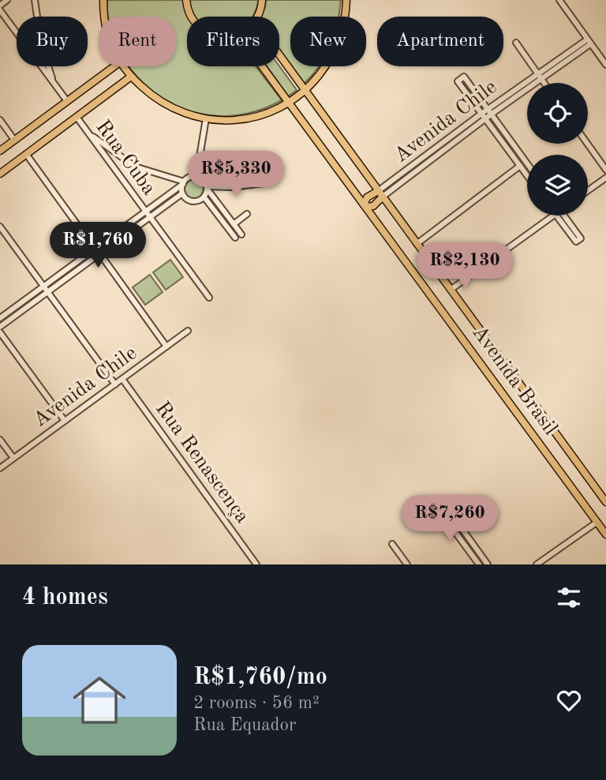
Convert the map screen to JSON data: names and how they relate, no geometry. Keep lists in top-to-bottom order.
{
  "streets": {
    "main road": ["Avenida Brasil"],
    "street": ["Avenida Chile", "Rua Cuba", "Rua Renascença"]
  },
  "crossings": [
    ["Avenida Chile", "Avenida Brasil"],
    ["Avenida Chile", "Rua Renascença"]
  ],
  "page": {
    "chip": [
      "Buy",
      "Rent",
      "Filters",
      "New",
      "Apartment"
    ],
    "price": [
      "R$5,330",
      "R$1,760",
      "R$2,130",
      "R$7,260"
    ],
    "heading": "4 homes",
    "list": [
      {
        "name": "R$1,760/mo",
        "note": "2 rooms · 56 m² · Rua Equador"
      }
    ]
  }
}
